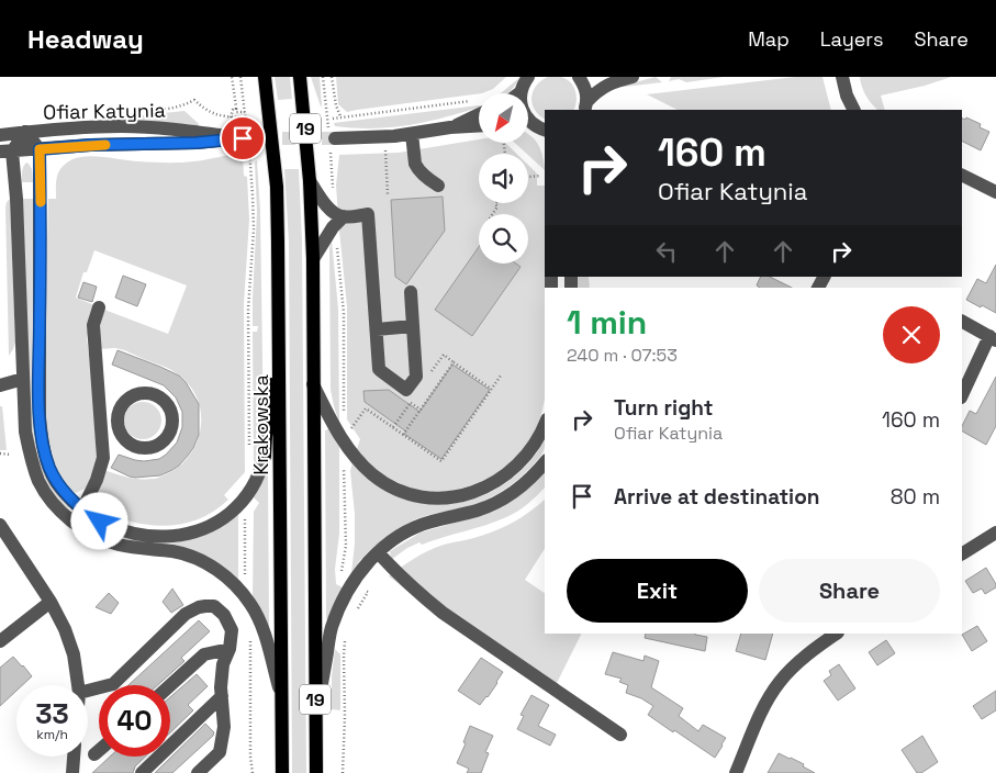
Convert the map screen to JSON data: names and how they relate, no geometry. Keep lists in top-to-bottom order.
{
  "streets": {
    "main road": ["19", "Krakowska"],
    "street": ["Ofiar Katynia"]
  },
  "north": "bottom left",
  "page": {
    "header": "Headway",
    "nav": ["Map", "Layers", "Share"],
    "turn": ["160 m", "Ofiar Katynia"],
    "heading": ["1 min", "240 m · 07:53"],
    "list": [
      {
        "name": "Turn right",
        "note": "Ofiar Katynia",
        "value": "160 m"
      },
      {
        "name": "Arrive at destination",
        "value": "80 m"
      }
    ],
    "buttons": ["Exit", "Share"],
    "speed": "33 km/h",
    "limit": "40"
  }
}
